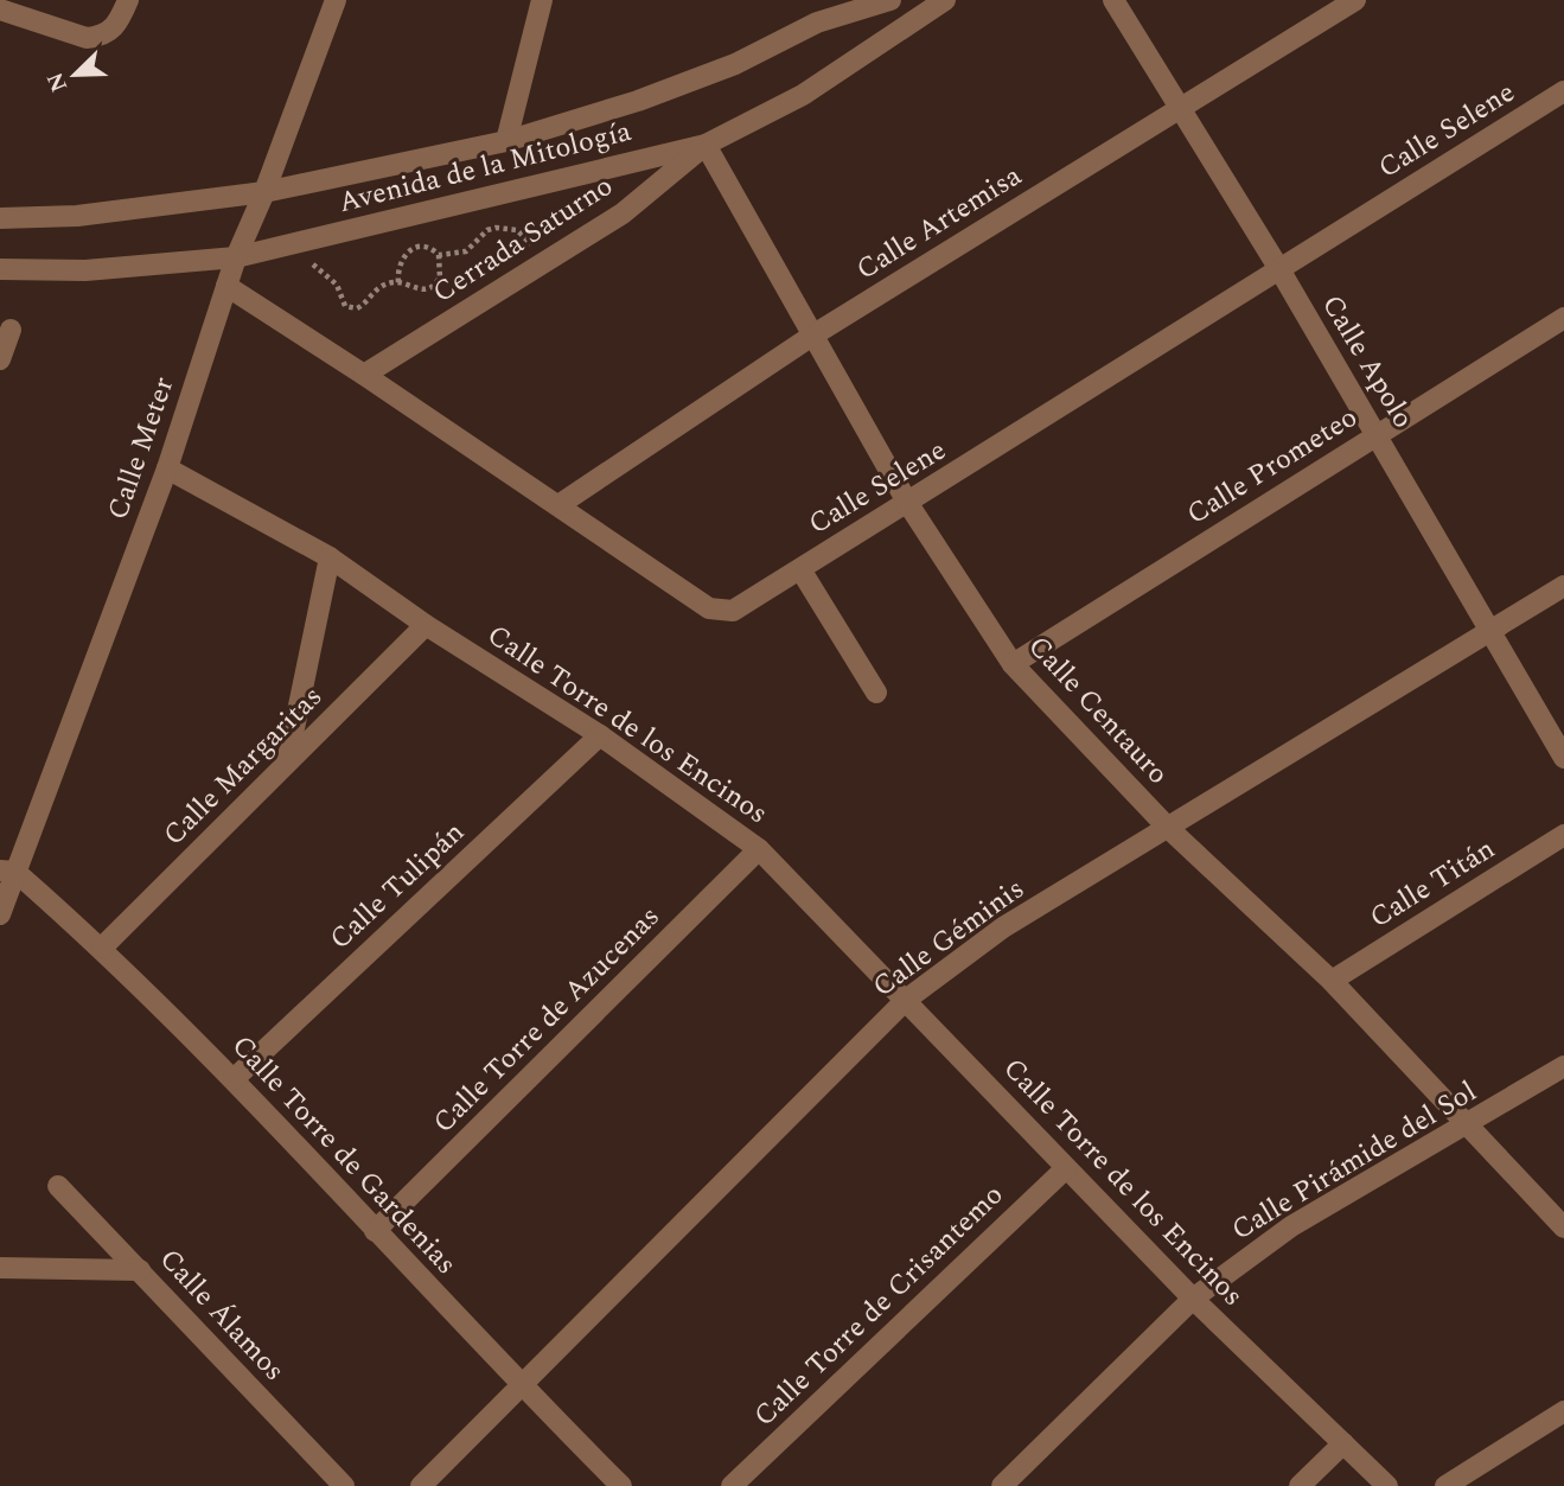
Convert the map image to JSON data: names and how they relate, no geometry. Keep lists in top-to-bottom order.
{
  "streets": {
    "street": [
      "Calle Selene",
      "Avenida de la Mitología",
      "Calle Artemisa",
      "Cerrada Saturno",
      "Calle Apolo",
      "Calle Meter",
      "Calle Prometeo",
      "Calle Centauro",
      "Calle Torre de los Encinos",
      "Calle Margaritas",
      "Calle Titán",
      "Calle Tulipán",
      "Calle Géminis",
      "Calle Torre de Azucenas",
      "Calle Torre de Gardenias",
      "Calle Pirámide del Sol",
      "Calle Torre de Crisantemo",
      "Calle Álamos"
    ]
  },
  "crossings": [
    ["Calle Selene", "Calle Artemisa"],
    ["Calle Selene", "Cerrada Saturno"],
    ["Calle Selene", "Calle Apolo"],
    ["Calle Selene", "Calle Meter"],
    ["Calle Selene", "Calle Centauro"],
    ["Avenida de la Mitología", "Cerrada Saturno"],
    ["Avenida de la Mitología", "Calle Meter"],
    ["Avenida de la Mitología", "Calle Centauro"],
    ["Calle Artemisa", "Calle Apolo"],
    ["Calle Artemisa", "Calle Centauro"],
    ["Cerrada Saturno", "Calle Centauro"],
    ["Calle Apolo", "Calle Prometeo"],
    ["Calle Apolo", "Calle Géminis"],
    ["Calle Meter", "Calle Torre de los Encinos"],
    ["Calle Meter", "Calle Torre de Gardenias"],
    ["Calle Prometeo", "Calle Centauro"],
    ["Calle Centauro", "Calle Titán"],
    ["Calle Centauro", "Calle Géminis"],
    ["Calle Centauro", "Calle Pirámide del Sol"],
    ["Calle Torre de los Encinos", "Calle Margaritas"],
    ["Calle Torre de los Encinos", "Calle Tulipán"],
    ["Calle Torre de los Encinos", "Calle Géminis"],
    ["Calle Torre de los Encinos", "Calle Torre de Azucenas"],
    ["Calle Torre de los Encinos", "Calle Pirámide del Sol"],
    ["Calle Torre de los Encinos", "Calle Torre de Crisantemo"],
    ["Calle Margaritas", "Calle Torre de Gardenias"],
    ["Calle Tulipán", "Calle Torre de Gardenias"],
    ["Calle Géminis", "Calle Torre de Gardenias"],
    ["Calle Torre de Azucenas", "Calle Torre de Gardenias"]
  ],
  "north": "bottom left"
}
